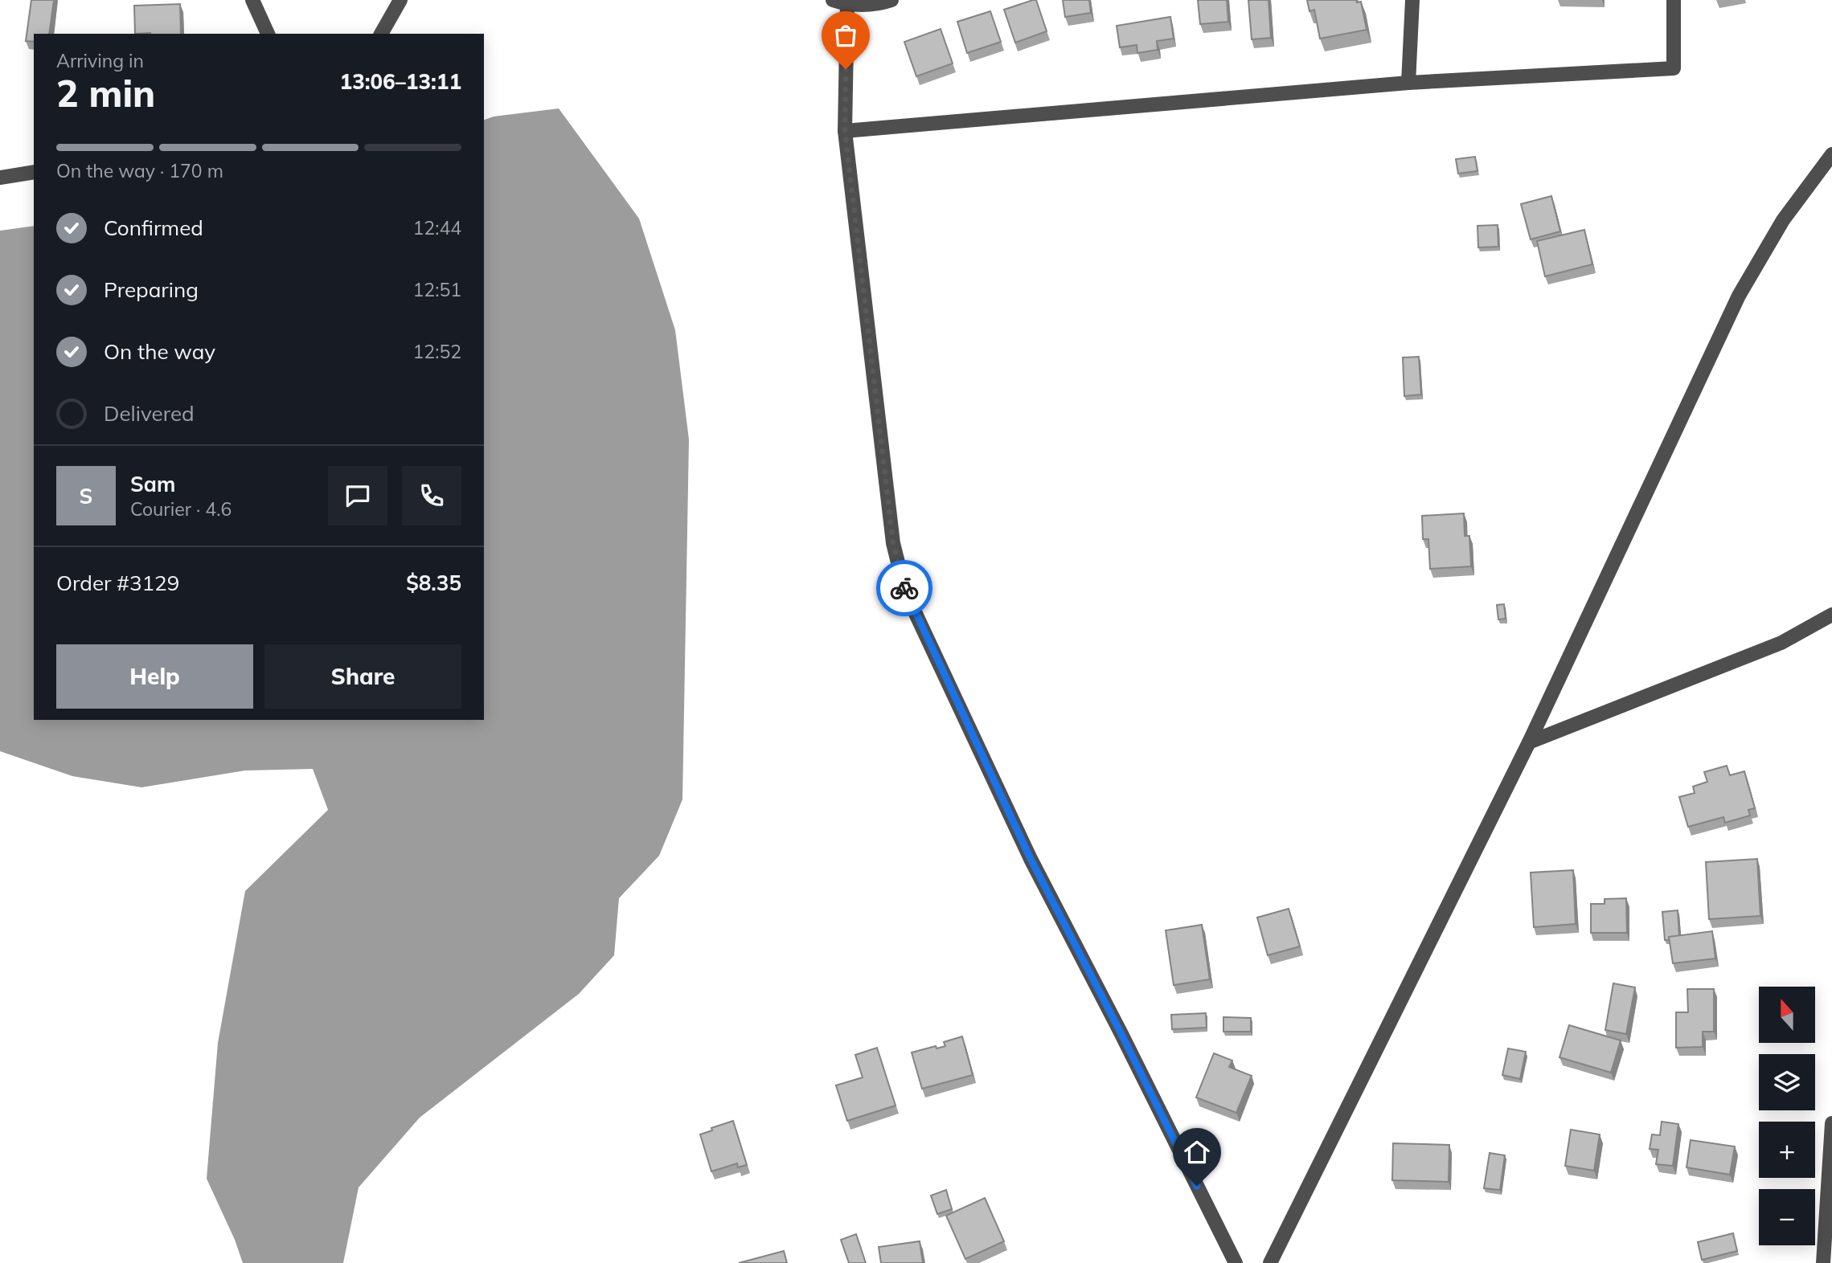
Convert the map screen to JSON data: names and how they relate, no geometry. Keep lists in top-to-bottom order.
{
  "north": "top",
  "page": {
    "heading": ["2 min", "Arriving in", "13:06–13:11"],
    "panel": [
      "Sam",
      "Courier · 4.6",
      "Order #3129",
      "$8.35"
    ],
    "bar": "On the way · 170 m",
    "list": [
      ["Confirmed", "12:44"],
      ["Preparing", "12:51"],
      ["On the way", "12:52"],
      "Delivered"
    ],
    "round": "S",
    "buttons": ["Help", "Share"],
    "map_buttons": ["+", "−"]
  }
}
